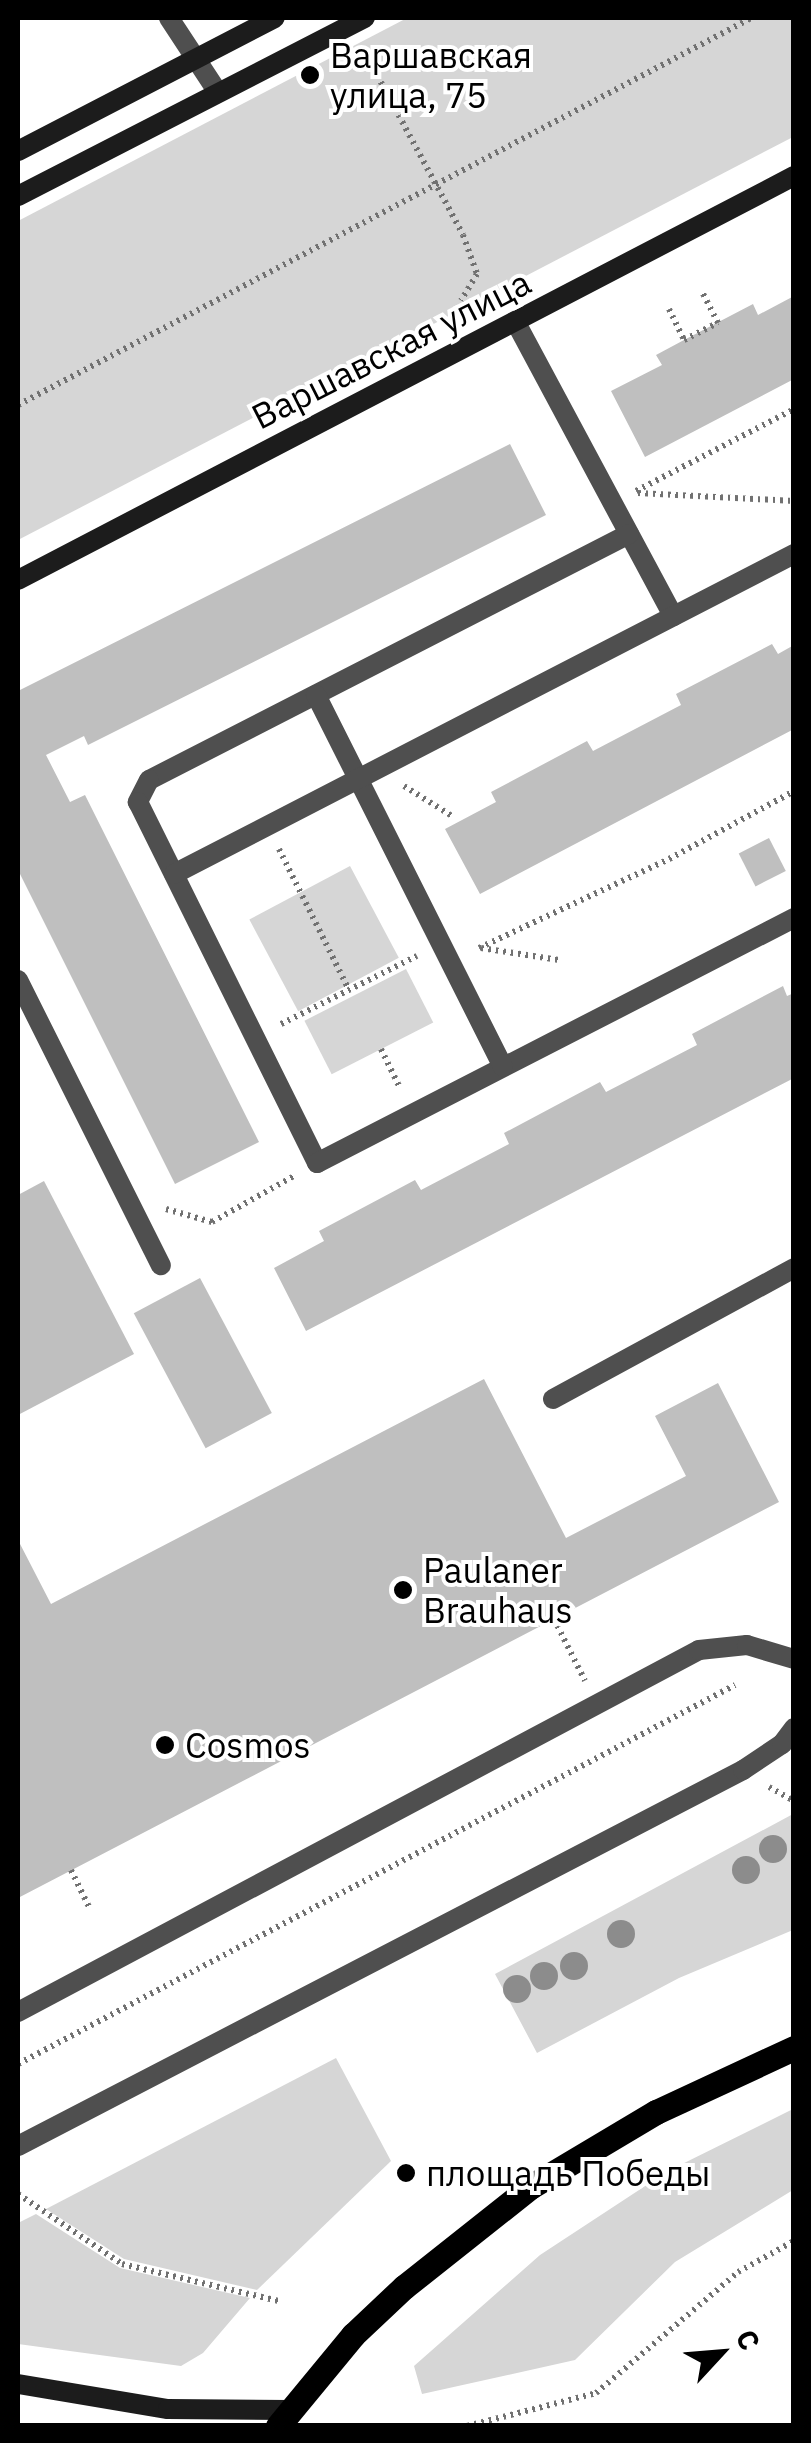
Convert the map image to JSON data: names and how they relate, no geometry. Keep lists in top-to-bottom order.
{
  "streets": {
    "street": ["Варшавская улица"]
  },
  "places": [
    "Варшавская улица, 75",
    "Paulaner Brauhaus",
    "Cosmos",
    "площадь Победы"
  ],
  "north": "top right"
}
